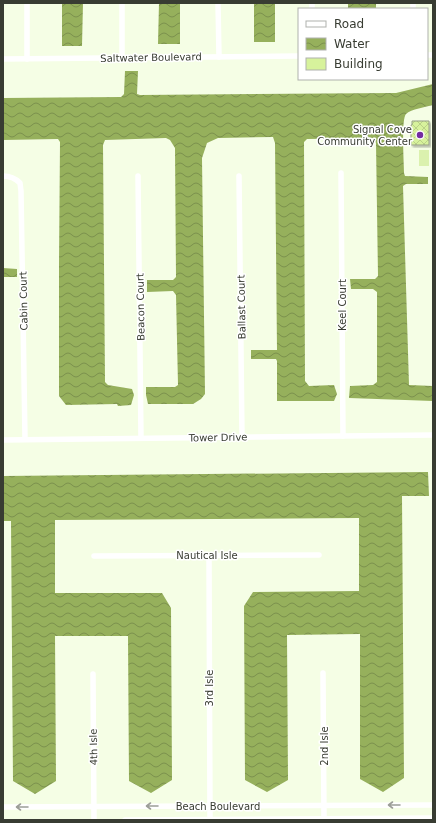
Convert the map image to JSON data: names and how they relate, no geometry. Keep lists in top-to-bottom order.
{
  "streets": {
    "street": [
      "Saltwater Boulevard",
      "Cabin Court",
      "Keel Court",
      "Beacon Court",
      "Ballast Court",
      "Tower Drive",
      "Nautical Isle",
      "3rd Isle",
      "2nd Isle",
      "4th Isle",
      "Beach Boulevard"
    ]
  },
  "crossings": [
    ["Cabin Court", "Tower Drive"],
    ["Keel Court", "Tower Drive"],
    ["Beacon Court", "Tower Drive"],
    ["Ballast Court", "Tower Drive"],
    ["Nautical Isle", "3rd Isle"],
    ["3rd Isle", "Beach Boulevard"],
    ["2nd Isle", "Beach Boulevard"],
    ["4th Isle", "Beach Boulevard"]
  ],
  "places": ["Signal Cove Community Center"],
  "legend": ["Road", "Water", "Building"]
}
